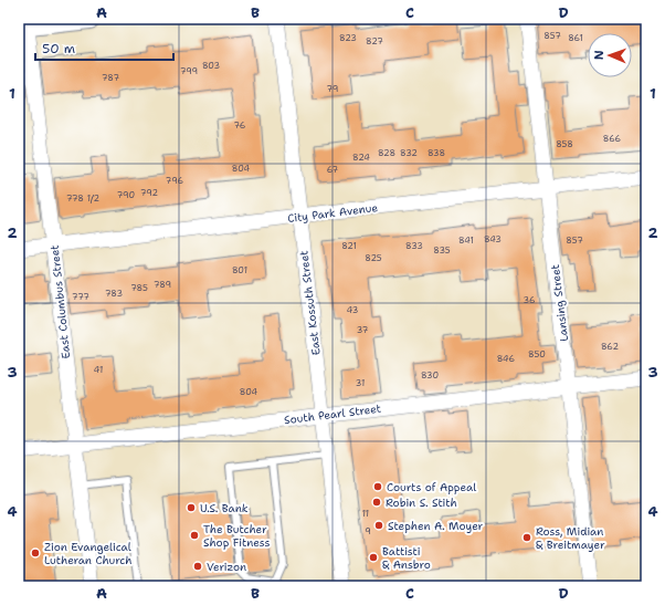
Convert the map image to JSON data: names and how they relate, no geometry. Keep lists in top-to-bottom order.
{
  "streets": {
    "street": [
      "City Park Avenue",
      "East Columbus Street",
      "East Kossuth Street",
      "Lansing Street",
      "South Pearl Street"
    ]
  },
  "crossings": [
    ["City Park Avenue", "East Columbus Street"],
    ["City Park Avenue", "East Kossuth Street"],
    ["City Park Avenue", "Lansing Street"],
    ["East Columbus Street", "South Pearl Street"],
    ["East Kossuth Street", "South Pearl Street"],
    ["Lansing Street", "South Pearl Street"]
  ],
  "places": [
    "Courts of Appeal",
    "Robin S. Stith",
    "U.S. Bank",
    "Stephen A. Moyer",
    "The Butcher Shop Fitness",
    "Ross, Midian & Breitmayer",
    "Zion Evangelical Lutheran Church",
    "Battisti & Ansbro",
    "Verizon"
  ],
  "house_numbers": [
    "857",
    "823",
    "861",
    "827",
    "803",
    "799",
    "787",
    "79",
    "76",
    "866",
    "858",
    "828",
    "832",
    "838",
    "824",
    "804",
    "67",
    "796",
    "792",
    "790",
    "778 1/2",
    "843",
    "841",
    "857",
    "821",
    "833",
    "835",
    "825",
    "801",
    "789",
    "785",
    "783",
    "777",
    "36",
    "43",
    "37",
    "862",
    "850",
    "846",
    "41",
    "830",
    "31",
    "804",
    "11",
    "9"
  ],
  "scale_bar": "50 m",
  "north": "left",
  "grid": {
    "columns": [
      "A",
      "B",
      "C",
      "D"
    ],
    "rows": [
      "1",
      "2",
      "3",
      "4"
    ]
  }
}
